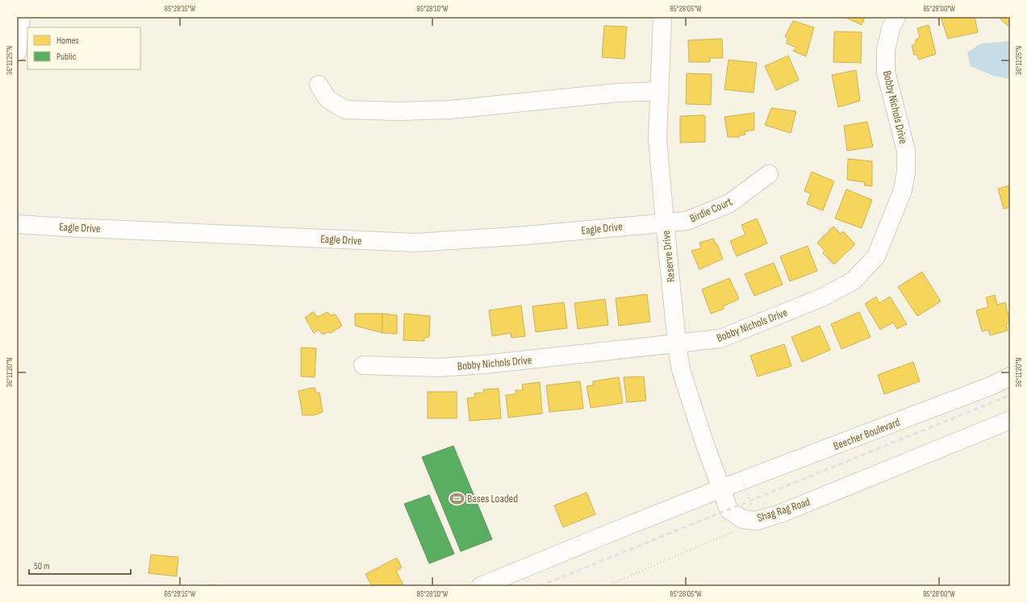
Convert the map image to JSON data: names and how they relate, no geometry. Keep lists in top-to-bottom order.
{
  "streets": {
    "street": [
      "Bobby Nichols Drive",
      "Birdie Court",
      "Eagle Drive",
      "Reserve Drive",
      "Beecher Boulevard",
      "Shag Rag Road"
    ]
  },
  "crossings": [
    ["Bobby Nichols Drive", "Reserve Drive"],
    ["Birdie Court", "Eagle Drive"],
    ["Birdie Court", "Reserve Drive"],
    ["Eagle Drive", "Reserve Drive"],
    ["Reserve Drive", "Beecher Boulevard"],
    ["Reserve Drive", "Shag Rag Road"],
    ["Beecher Boulevard", "Shag Rag Road"]
  ],
  "places": {
    "sports": ["Bases Loaded"]
  },
  "legend": ["Homes", "Public"],
  "scale_bar": "50 m",
  "coordinates": [
    "85°28'15\"W",
    "85°28'10\"W",
    "85°28'05\"W",
    "85°28'00\"W",
    "36°11'25\"N",
    "36°11'20\"N"
  ]
}
